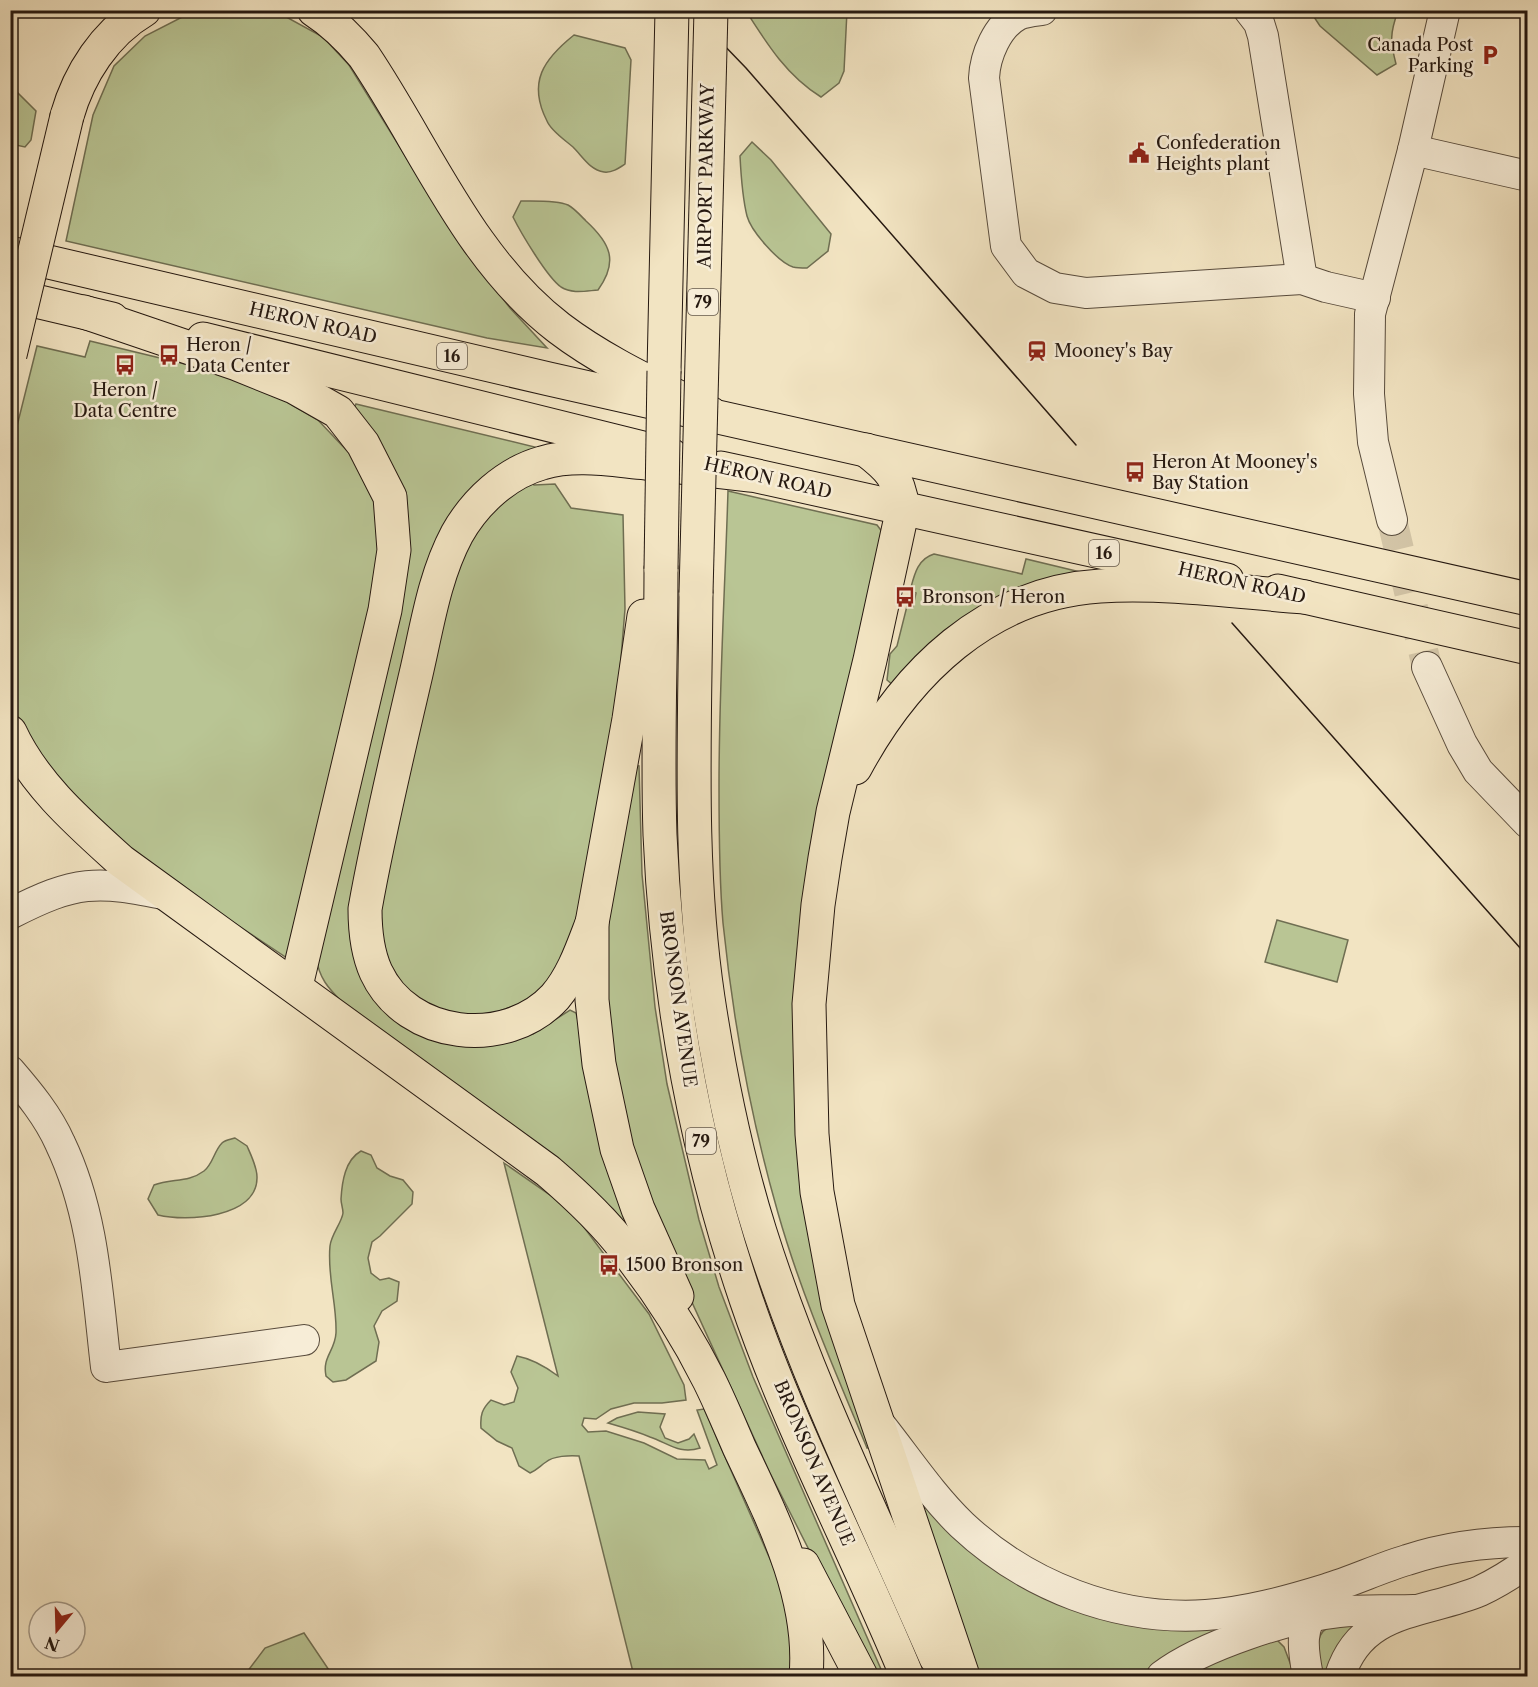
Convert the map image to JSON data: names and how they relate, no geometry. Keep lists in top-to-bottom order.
{
  "streets": {
    "main road": [
      "AIRPORT PARKWAY",
      "79",
      "HERON ROAD",
      "16",
      "BRONSON AVENUE"
    ]
  },
  "crossings": [
    ["AIRPORT PARKWAY", "BRONSON AVENUE"]
  ],
  "places": {
    "parking": ["Canada Post Parking"],
    "public building": ["Confederation Heights plant"],
    "station": ["Mooney's Bay"],
    "bus stop": [
      "Heron / Data Center",
      "Heron / Data Centre",
      "Heron At Mooney's Bay Station",
      "Bronson / Heron",
      "1500 Bronson"
    ]
  },
  "north": "bottom"
}
